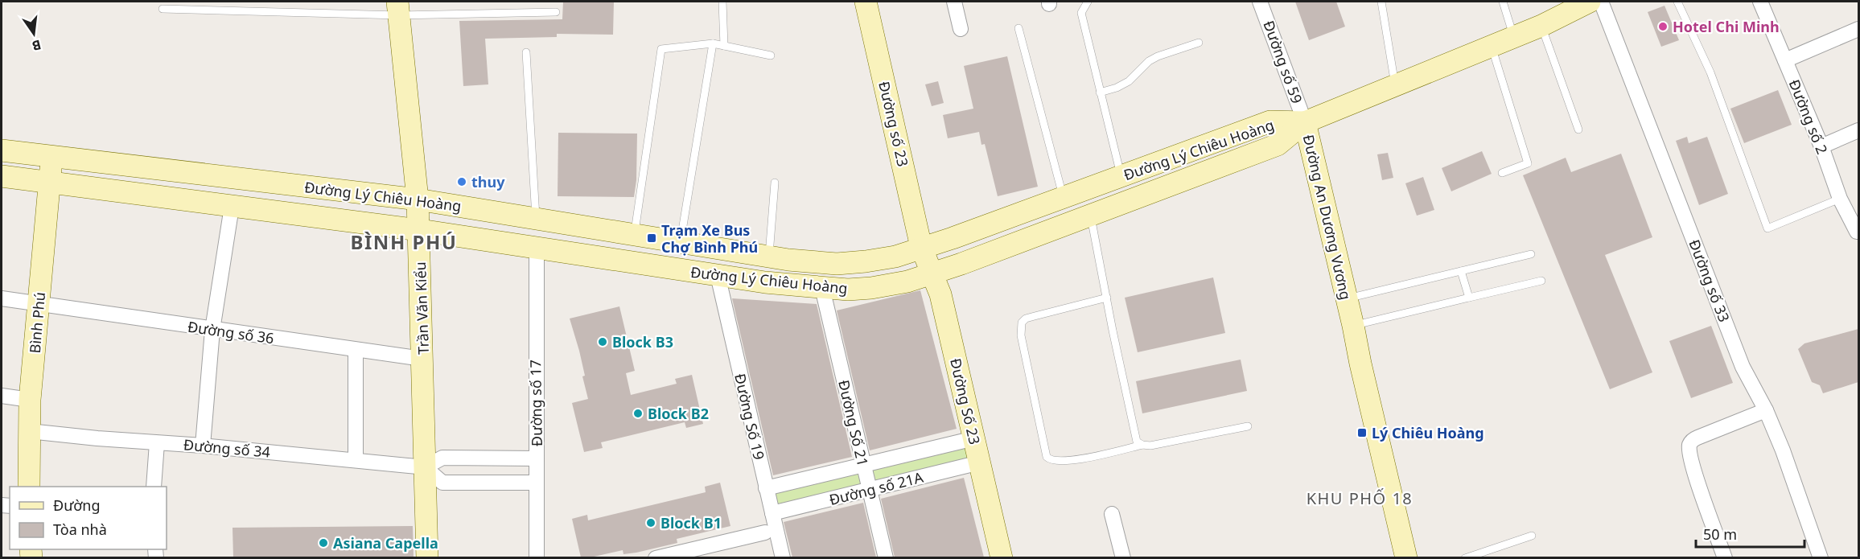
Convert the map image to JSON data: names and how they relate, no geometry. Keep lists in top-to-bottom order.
{
  "streets": {
    "main road": [
      "Đường số 23",
      "Đường Lý Chiêu Hoàng",
      "Đường An Dương Vương",
      "Trần Văn Kiểu",
      "Bình Phú",
      "Đường Số 23"
    ],
    "street": [
      "Đường số 59",
      "Đường số 2",
      "Đường số 33",
      "Đường số 36",
      "Đường số 17",
      "Đường Số 19",
      "Đường Số 21",
      "Đường số 34",
      "Đường số 21A"
    ]
  },
  "crossings": [
    ["Đường số 59", "Đường Lý Chiêu Hoàng"],
    ["Đường số 59", "Đường An Dương Vương"],
    ["Đường số 23", "Đường Lý Chiêu Hoàng"],
    ["Đường số 23", "Đường Số 23"],
    ["Đường Lý Chiêu Hoàng", "Đường An Dương Vương"],
    ["Đường Lý Chiêu Hoàng", "Trần Văn Kiểu"],
    ["Đường Lý Chiêu Hoàng", "Bình Phú"],
    ["Đường Lý Chiêu Hoàng", "Đường Số 23"],
    ["Đường Lý Chiêu Hoàng", "Đường số 17"],
    ["Đường Lý Chiêu Hoàng", "Đường Số 19"],
    ["Đường Lý Chiêu Hoàng", "Đường Số 21"],
    ["Trần Văn Kiểu", "Đường số 36"],
    ["Trần Văn Kiểu", "Đường số 34"],
    ["Bình Phú", "Đường số 36"],
    ["Bình Phú", "Đường số 34"],
    ["Đường Số 23", "Đường số 21A"],
    ["Đường số 17", "Đường số 34"],
    ["Đường Số 19", "Đường số 21A"],
    ["Đường Số 21", "Đường số 21A"]
  ],
  "districts": ["BÌNH PHÚ", "KHU PHỐ 18"],
  "places": {
    "other": [
      "Hotel Chi Minh",
      "thuy",
      "Block B3",
      "Block B2",
      "Block B1",
      "Asiana Capella"
    ],
    "transit": ["Trạm Xe Bus Chợ Bình Phú", "Lý Chiêu Hoàng"]
  },
  "legend": ["Đường", "Tòa nhà"],
  "scale_bar": "50 m",
  "north": "bottom"
}
